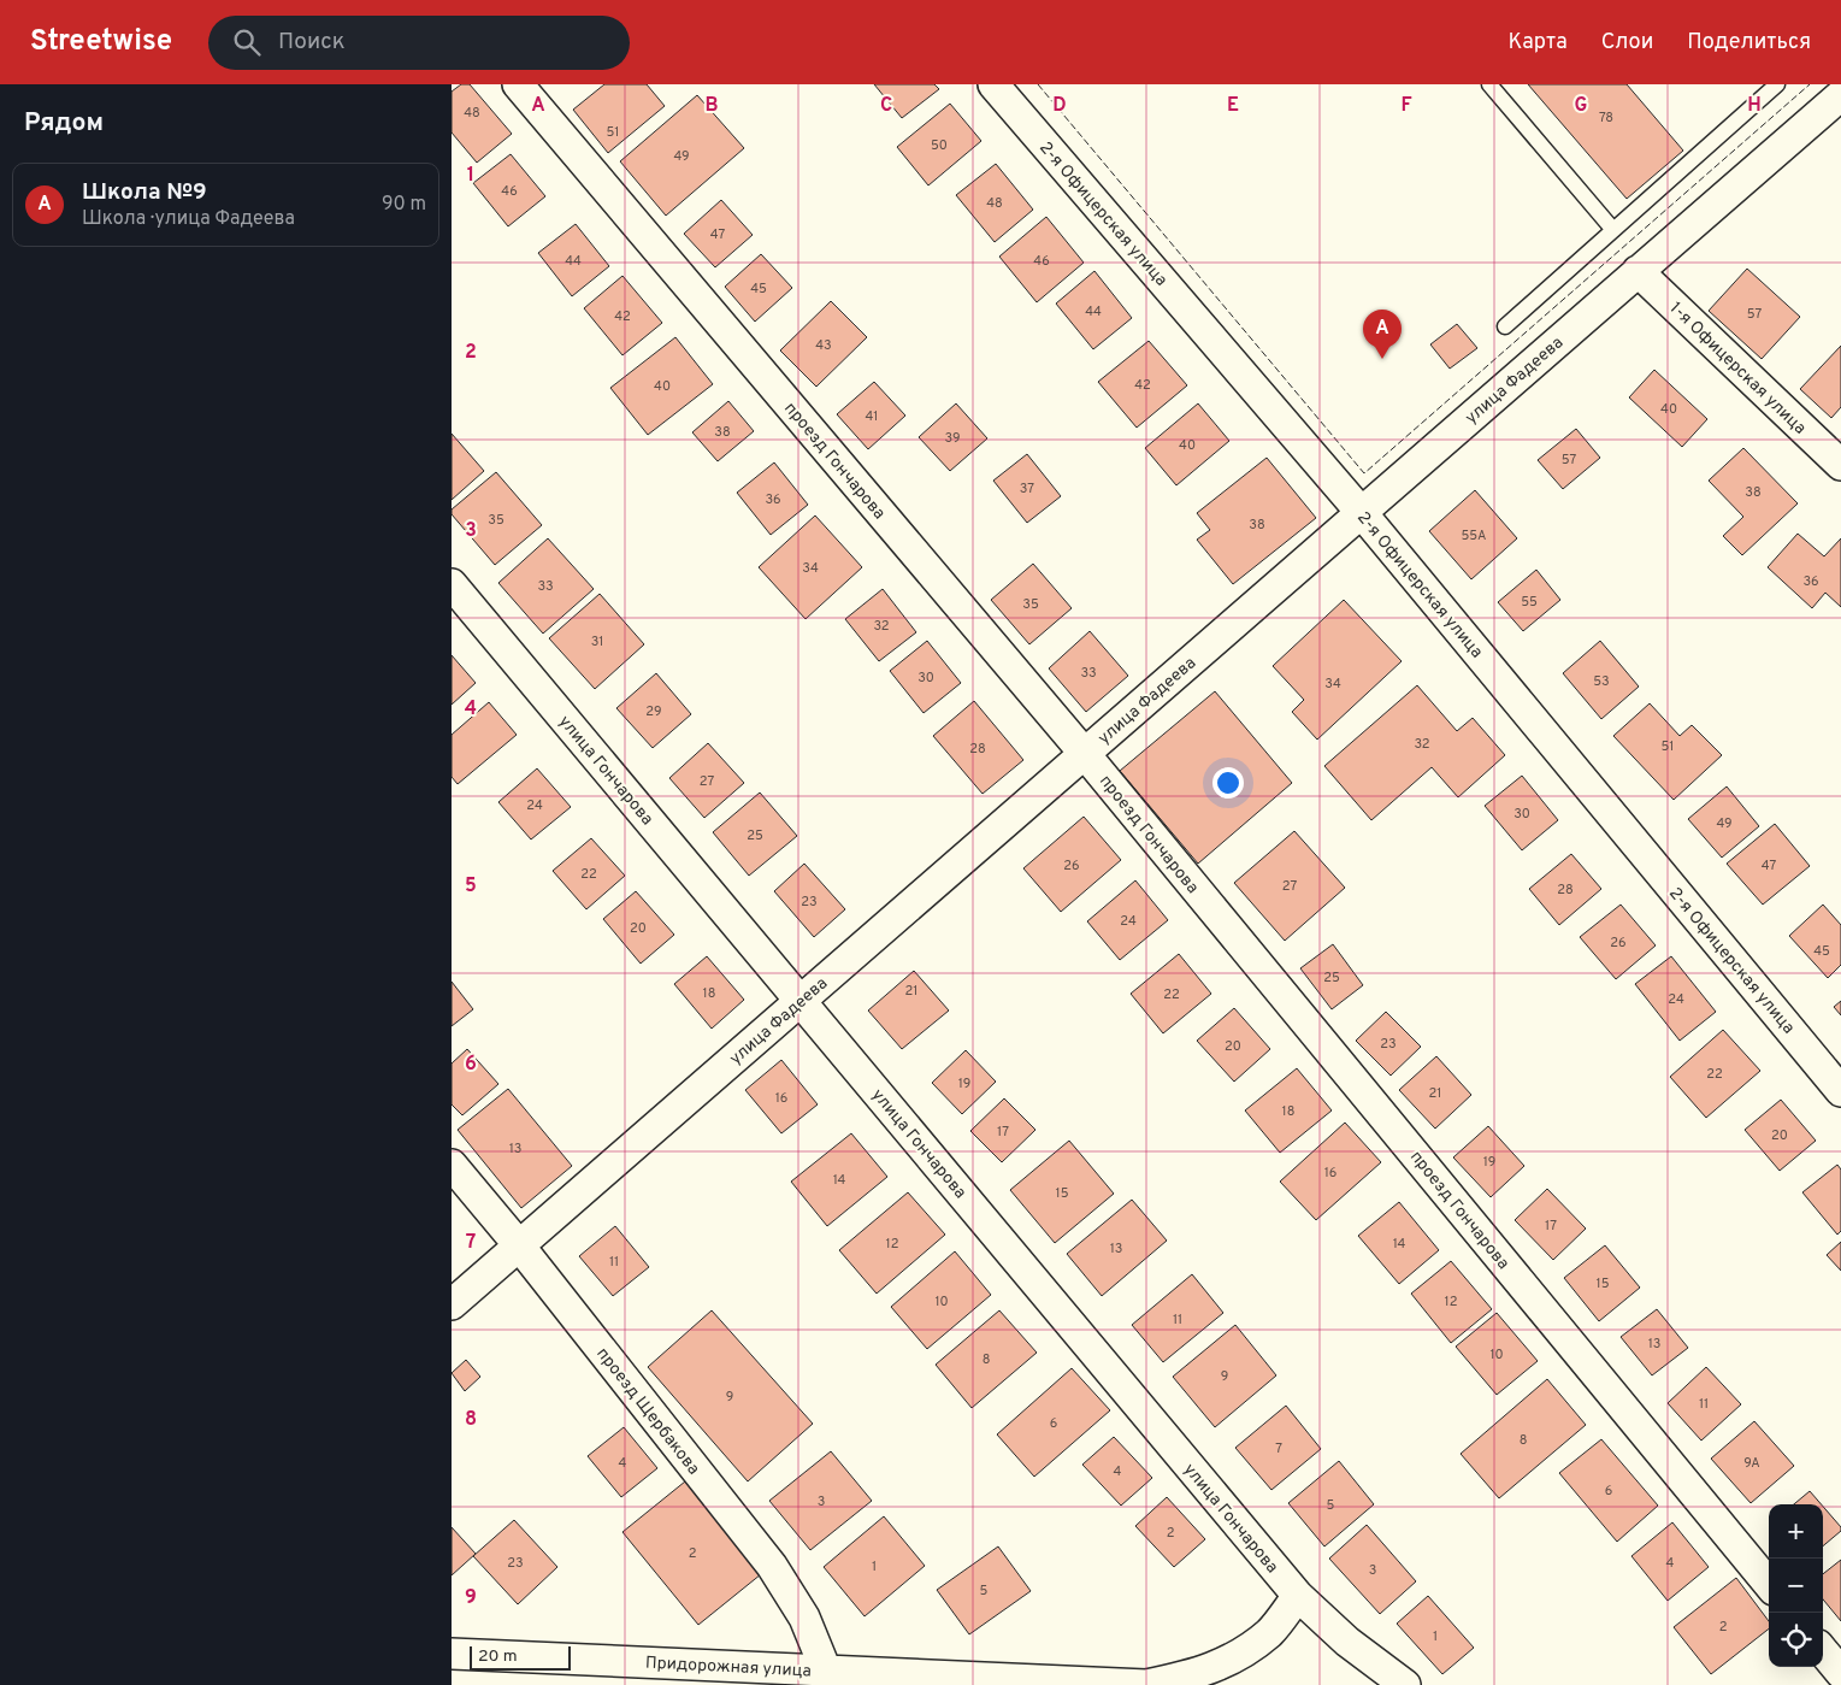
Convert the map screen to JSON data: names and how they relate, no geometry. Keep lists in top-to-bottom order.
{
  "streets": {
    "street": [
      "2-я Офицерская улица",
      "1-я Офицерская улица",
      "улица Фадеева",
      "проезд Гончарова",
      "улица Гончарова",
      "проезд Щербакова",
      "Придорожная улица"
    ]
  },
  "crossings": [
    ["2-я Офицерская улица", "улица Фадеева"],
    ["1-я Офицерская улица", "улица Фадеева"],
    ["улица Фадеева", "проезд Гончарова"],
    ["улица Фадеева", "улица Гончарова"],
    ["улица Фадеева", "проезд Щербакова"],
    ["улица Гончарова", "Придорожная улица"],
    ["проезд Щербакова", "Придорожная улица"]
  ],
  "house_numbers": [
    "48",
    "78",
    "51",
    "50",
    "49",
    "46",
    "48",
    "47",
    "44",
    "46",
    "45",
    "44",
    "57",
    "42",
    "43",
    "42",
    "40",
    "40",
    "41",
    "38",
    "39",
    "40",
    "57",
    "37",
    "38",
    "36",
    "35",
    "38",
    "55А",
    "34",
    "36",
    "33",
    "55",
    "35",
    "32",
    "31",
    "33",
    "30",
    "53",
    "34",
    "29",
    "32",
    "51",
    "28",
    "27",
    "24",
    "30",
    "49",
    "25",
    "26",
    "47",
    "22",
    "27",
    "28",
    "23",
    "24",
    "20",
    "26",
    "45",
    "25",
    "21",
    "18",
    "22",
    "24",
    "23",
    "20",
    "22",
    "19",
    "21",
    "16",
    "18",
    "17",
    "20",
    "13",
    "19",
    "16",
    "14",
    "15",
    "17",
    "12",
    "14",
    "13",
    "11",
    "15",
    "10",
    "12",
    "11",
    "13",
    "10",
    "8",
    "9",
    "9",
    "11",
    "6",
    "8",
    "7",
    "4",
    "9А",
    "4",
    "6",
    "3",
    "5",
    "2",
    "2",
    "23",
    "4",
    "1",
    "3",
    "5",
    "2",
    "1"
  ],
  "scale_bar": "20 m",
  "page": {
    "header": "Streetwise",
    "search": "Поиск",
    "nav": ["Карта", "Слои", "Поделиться"],
    "heading": "Рядом",
    "list": [
      {
        "mark": "A",
        "name": "Школа №9",
        "note": "Школа · улица Фадеева",
        "value": "90 m"
      }
    ],
    "pins": "A",
    "map_buttons": ["+", "−"],
    "scale": "20 m"
  },
  "grid": {
    "columns": [
      "A",
      "B",
      "C",
      "D",
      "E",
      "F",
      "G",
      "H"
    ],
    "rows": [
      "1",
      "2",
      "3",
      "4",
      "5",
      "6",
      "7",
      "8",
      "9"
    ]
  }
}
